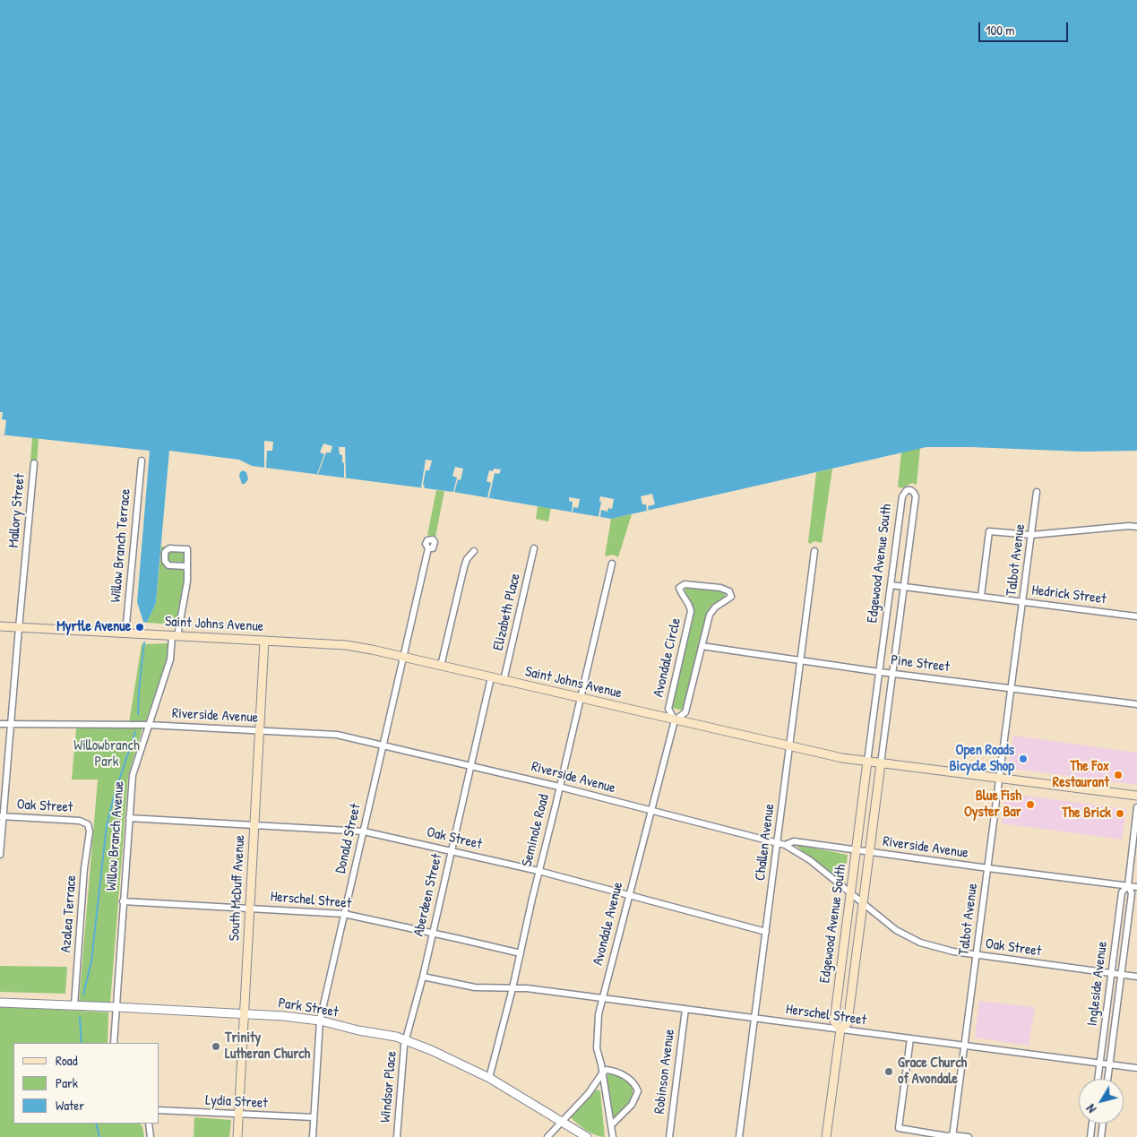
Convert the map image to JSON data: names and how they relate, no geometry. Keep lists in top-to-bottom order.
{
  "streets": {
    "main road": ["Edgewood Avenue South", "Saint Johns Avenue", "South McDuff Avenue"],
    "street": [
      "Mallory Street",
      "Willow Branch Terrace",
      "Talbot Avenue",
      "Hedrick Street",
      "Elizabeth Place",
      "Avondale Circle",
      "Pine Street",
      "Riverside Avenue",
      "Oak Street",
      "Seminole Road",
      "Willow Branch Avenue",
      "Donald Street",
      "Challen Avenue",
      "Aberdeen Street",
      "Herschel Street",
      "Azalea Terrace",
      "Avondale Avenue",
      "Ingleside Avenue",
      "Park Street",
      "Robinson Avenue",
      "Windsor Place",
      "Lydia Street"
    ]
  },
  "crossings": [
    ["Mallory Street", "Saint Johns Avenue"],
    ["Mallory Street", "Riverside Avenue"],
    ["Mallory Street", "Oak Street"],
    ["Willow Branch Terrace", "Saint Johns Avenue"],
    ["Talbot Avenue", "Hedrick Street"],
    ["Talbot Avenue", "Saint Johns Avenue"],
    ["Talbot Avenue", "Pine Street"],
    ["Talbot Avenue", "Riverside Avenue"],
    ["Talbot Avenue", "Oak Street"],
    ["Talbot Avenue", "Herschel Street"],
    ["Edgewood Avenue South", "Hedrick Street"],
    ["Edgewood Avenue South", "Saint Johns Avenue"],
    ["Edgewood Avenue South", "Pine Street"],
    ["Edgewood Avenue South", "Riverside Avenue"],
    ["Edgewood Avenue South", "Oak Street"],
    ["Edgewood Avenue South", "Herschel Street"],
    ["Elizabeth Place", "Saint Johns Avenue"],
    ["Saint Johns Avenue", "Avondale Circle"],
    ["Saint Johns Avenue", "Seminole Road"],
    ["Saint Johns Avenue", "Willow Branch Avenue"],
    ["Saint Johns Avenue", "Donald Street"],
    ["Saint Johns Avenue", "Challen Avenue"],
    ["Saint Johns Avenue", "South McDuff Avenue"],
    ["Saint Johns Avenue", "Aberdeen Street"],
    ["Saint Johns Avenue", "Avondale Avenue"],
    ["Avondale Circle", "Pine Street"],
    ["Avondale Circle", "Avondale Avenue"],
    ["Pine Street", "Challen Avenue"],
    ["Riverside Avenue", "Oak Street"],
    ["Riverside Avenue", "Seminole Road"],
    ["Riverside Avenue", "Willow Branch Avenue"],
    ["Riverside Avenue", "Donald Street"],
    ["Riverside Avenue", "Challen Avenue"],
    ["Riverside Avenue", "South McDuff Avenue"],
    ["Riverside Avenue", "Aberdeen Street"],
    ["Riverside Avenue", "Avondale Avenue"],
    ["Riverside Avenue", "Ingleside Avenue"],
    ["Oak Street", "Seminole Road"],
    ["Oak Street", "Willow Branch Avenue"],
    ["Oak Street", "Donald Street"],
    ["Oak Street", "Challen Avenue"],
    ["Oak Street", "South McDuff Avenue"],
    ["Oak Street", "Aberdeen Street"],
    ["Oak Street", "Azalea Terrace"],
    ["Oak Street", "Avondale Avenue"],
    ["Oak Street", "Ingleside Avenue"],
    ["Seminole Road", "Herschel Street"],
    ["Seminole Road", "Park Street"],
    ["Willow Branch Avenue", "Herschel Street"],
    ["Willow Branch Avenue", "Park Street"],
    ["Donald Street", "Herschel Street"],
    ["Donald Street", "Park Street"],
    ["Donald Street", "Lydia Street"],
    ["Challen Avenue", "Herschel Street"],
    ["South McDuff Avenue", "Herschel Street"],
    ["South McDuff Avenue", "Park Street"],
    ["South McDuff Avenue", "Lydia Street"],
    ["Aberdeen Street", "Herschel Street"],
    ["Aberdeen Street", "Park Street"],
    ["Aberdeen Street", "Windsor Place"],
    ["Herschel Street", "Avondale Avenue"],
    ["Herschel Street", "Ingleside Avenue"],
    ["Herschel Street", "Robinson Avenue"],
    ["Azalea Terrace", "Park Street"],
    ["Park Street", "Windsor Place"]
  ],
  "parks": ["Willowbranch Park"],
  "places": [
    "Myrtle Avenue",
    "Open Roads Bicycle Shop",
    "The Fox Restaurant",
    "Blue Fish Oyster Bar",
    "The Brick",
    "Trinity Lutheran Church",
    "Grace Church of Avondale"
  ],
  "legend": ["Road", "Park", "Water"],
  "scale_bar": "100 m",
  "north": "bottom left"
}
